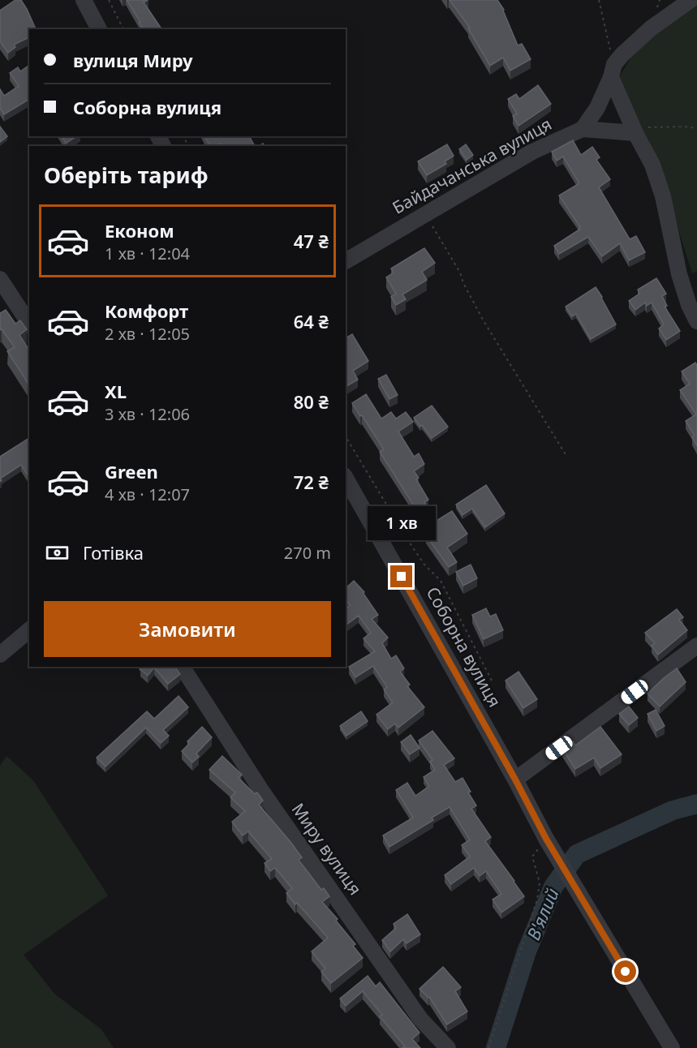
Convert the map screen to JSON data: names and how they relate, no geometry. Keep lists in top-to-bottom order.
{
  "streets": {
    "street": ["Байдачанська вулиця", "Соборна вулиця", "Миру вулиця"]
  },
  "water": ["В'ялий"],
  "page": {
    "banner": ["вулиця Миру", "Соборна вулиця"],
    "heading": "Оберіть тариф",
    "list": [
      {
        "name": "Економ",
        "note": "1 хв · 12:04",
        "value": "47 ₴"
      },
      {
        "name": "Комфорт",
        "note": "2 хв · 12:05",
        "value": "64 ₴"
      },
      {
        "name": "XL",
        "note": "3 хв · 12:06",
        "value": "80 ₴"
      },
      {
        "name": "Green",
        "note": "4 хв · 12:07",
        "value": "72 ₴"
      }
    ],
    "bubble": "1 хв",
    "pay": ["Готівка", "270 m"],
    "buttons": "Замовити"
  }
}
